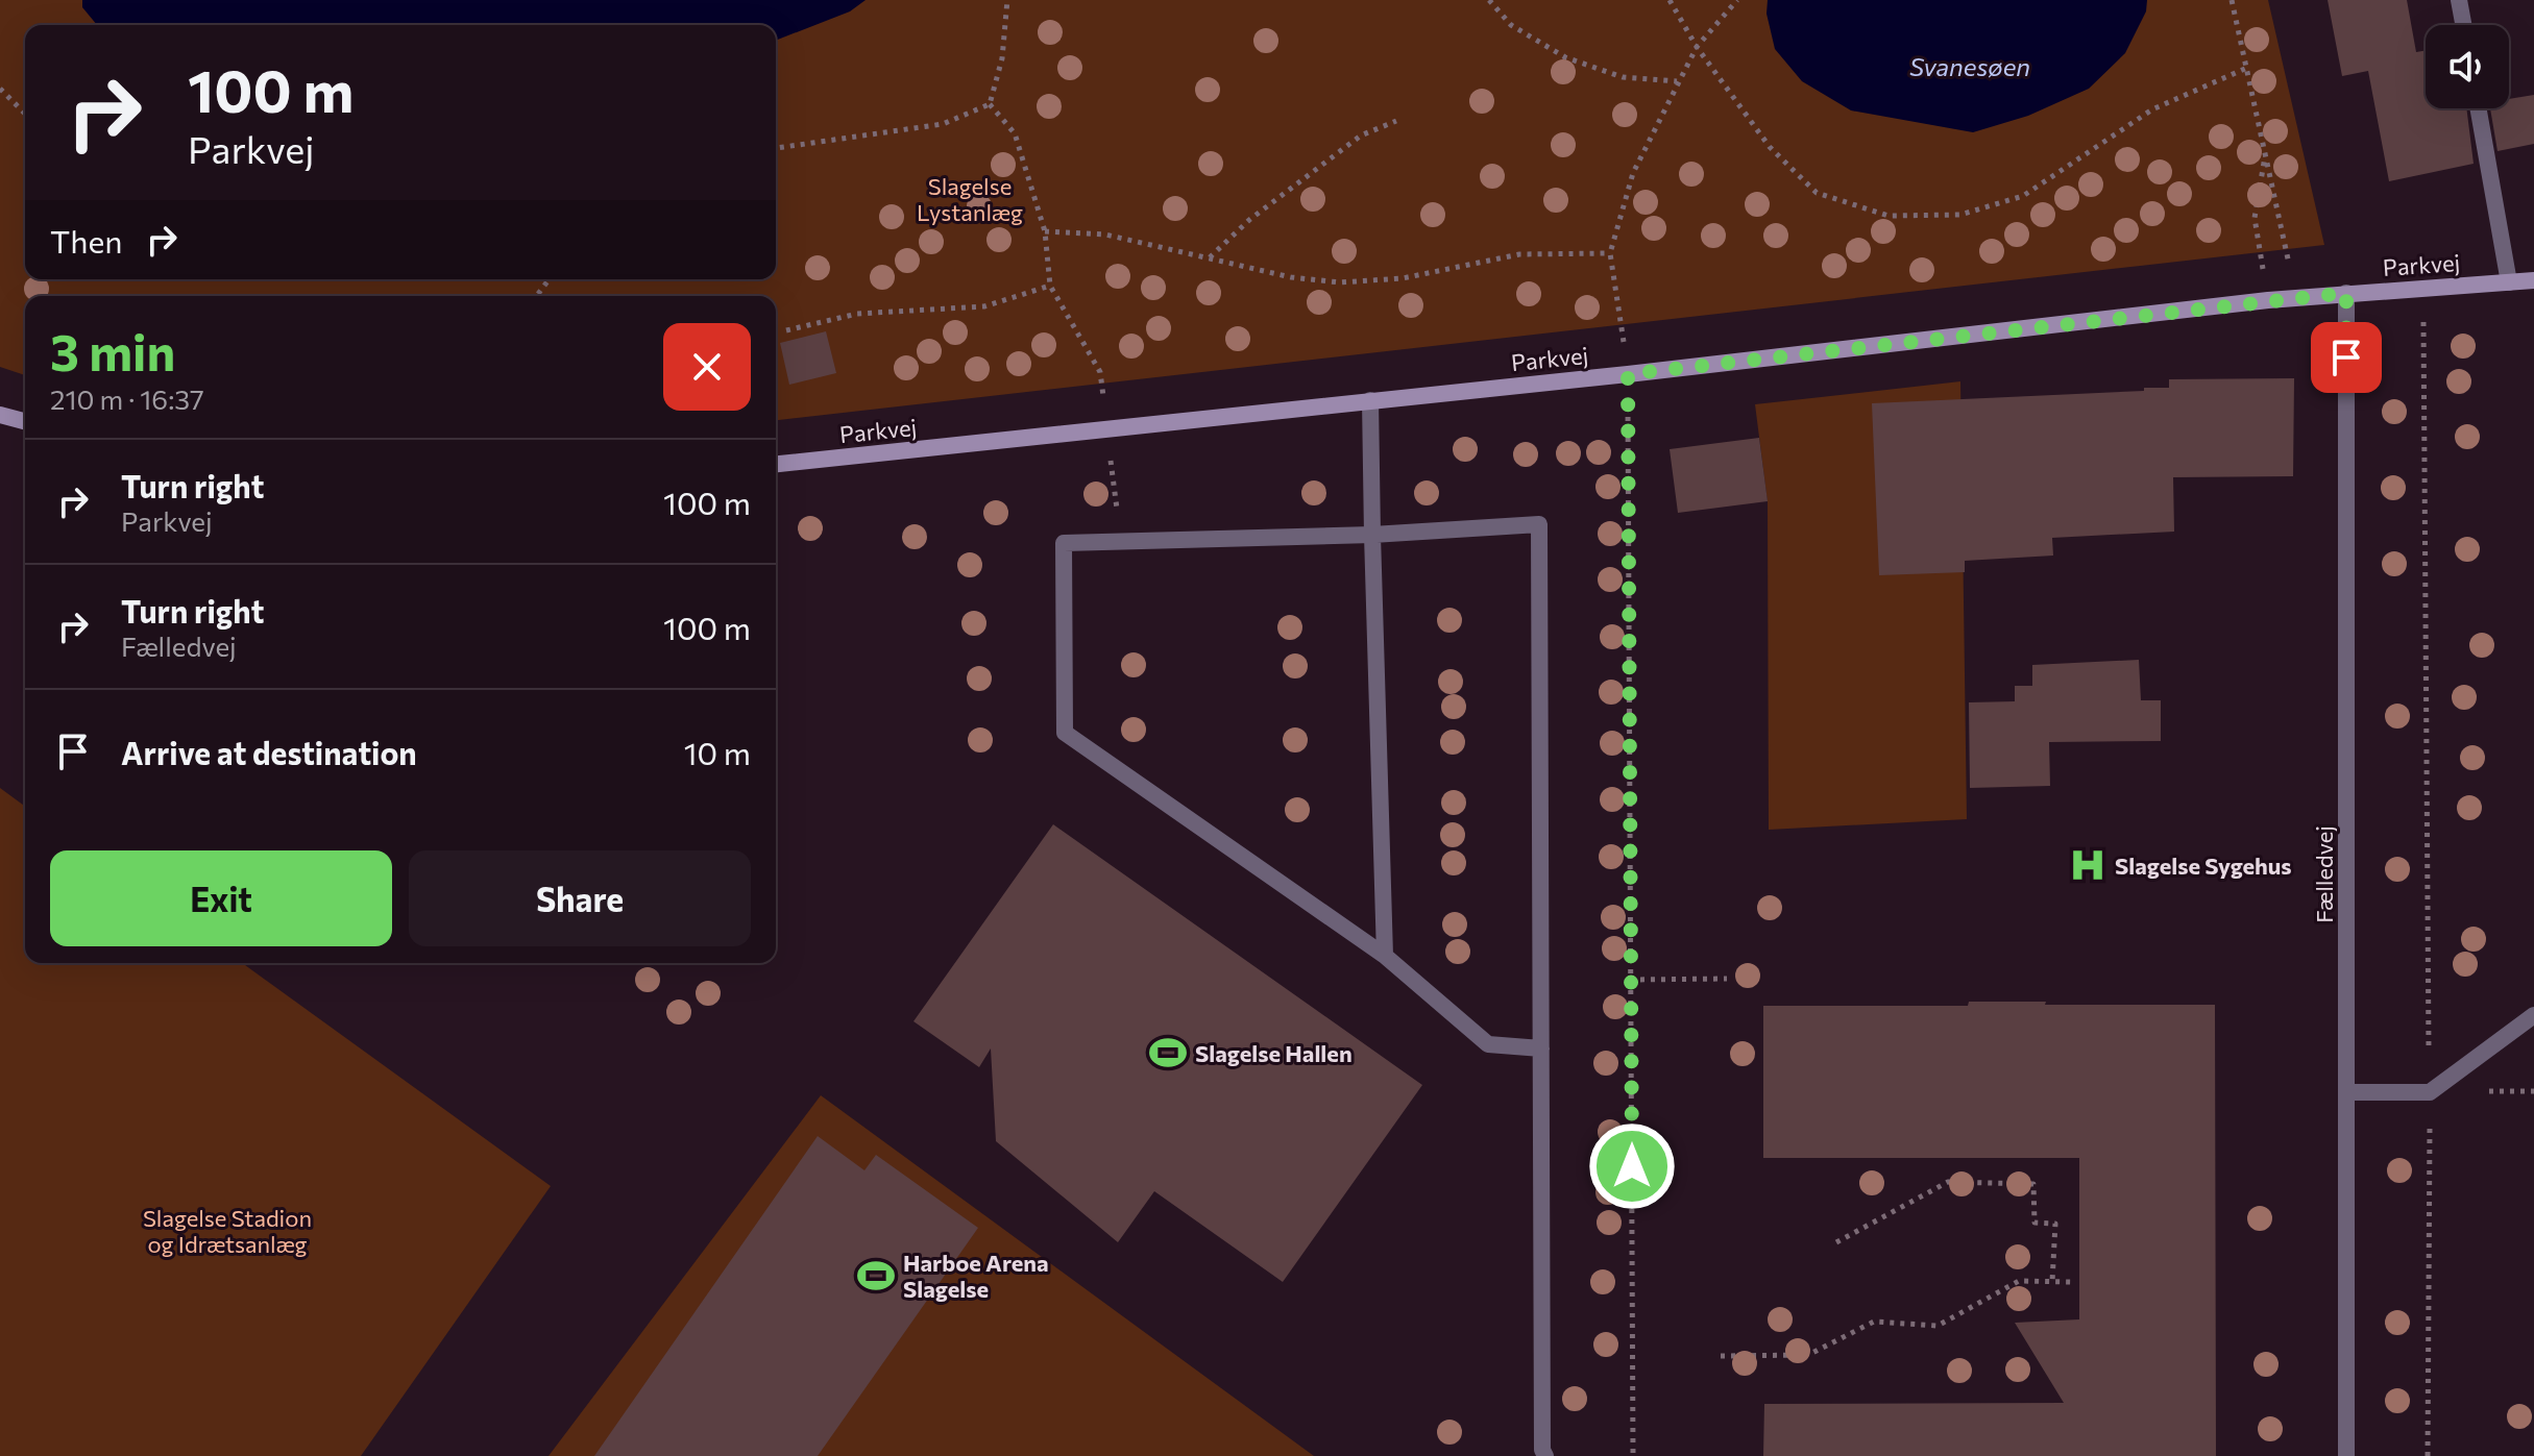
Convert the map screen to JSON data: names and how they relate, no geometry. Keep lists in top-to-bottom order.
{
  "streets": {
    "street": ["Parkvej", "Fælledvej"]
  },
  "crossings": [
    ["Parkvej", "Fælledvej"]
  ],
  "water": ["Svanesøen"],
  "parks": ["Slagelse Lystanlæg", "Slagelse Stadion og Idrætsanlæg"],
  "places": {
    "hospital": ["Slagelse Sygehus"],
    "sports": ["Slagelse Hallen", "Harboe Arena Slagelse"]
  },
  "page": {
    "turn": ["100 m", "Parkvej"],
    "then": "Then",
    "heading": ["3 min", "210 m · 16:37"],
    "list": [
      {
        "name": "Turn right",
        "note": "Parkvej",
        "value": "100 m"
      },
      {
        "name": "Turn right",
        "note": "Fælledvej",
        "value": "100 m"
      },
      {
        "name": "Arrive at destination",
        "value": "10 m"
      }
    ],
    "buttons": ["Exit", "Share"]
  }
}
